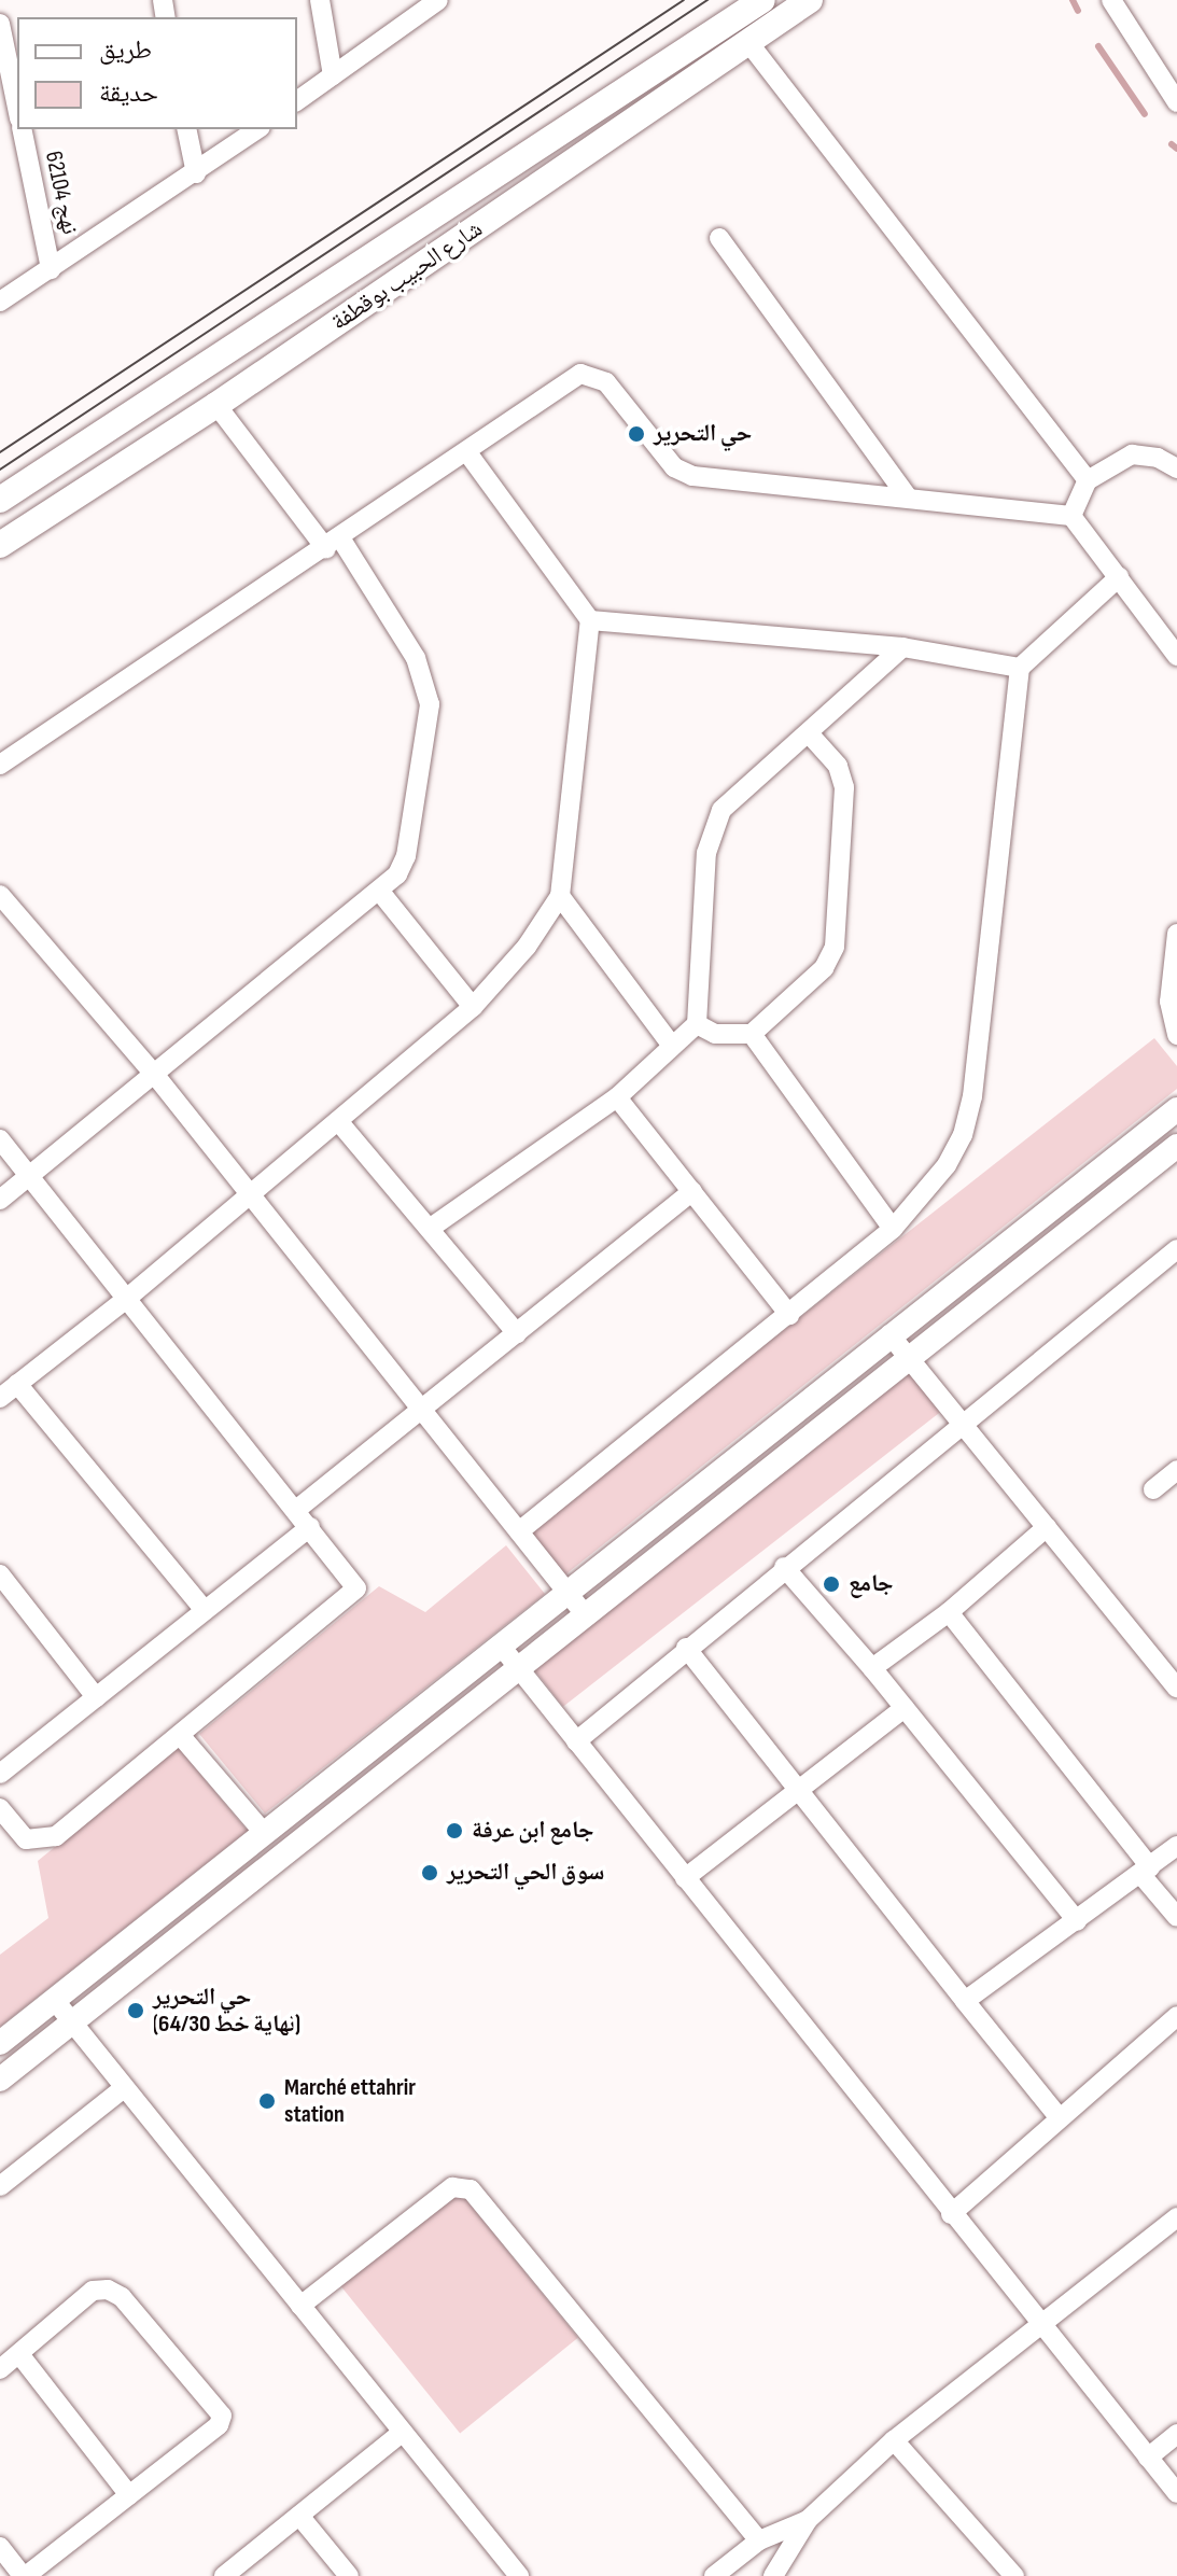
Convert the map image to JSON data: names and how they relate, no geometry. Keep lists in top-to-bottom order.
{
  "streets": {
    "main road": ["شارع الحبيب بوقطفة"],
    "street": ["نهج 62104"]
  },
  "places": [
    "حي التحرير",
    "جامع",
    "جامع ابن عرفة",
    "سوق الحي التحرير",
    "حي التحرير (نهاية خط 64/30)",
    "Marché ettahrir station"
  ],
  "legend": ["طريق", "حديقة"]
}
